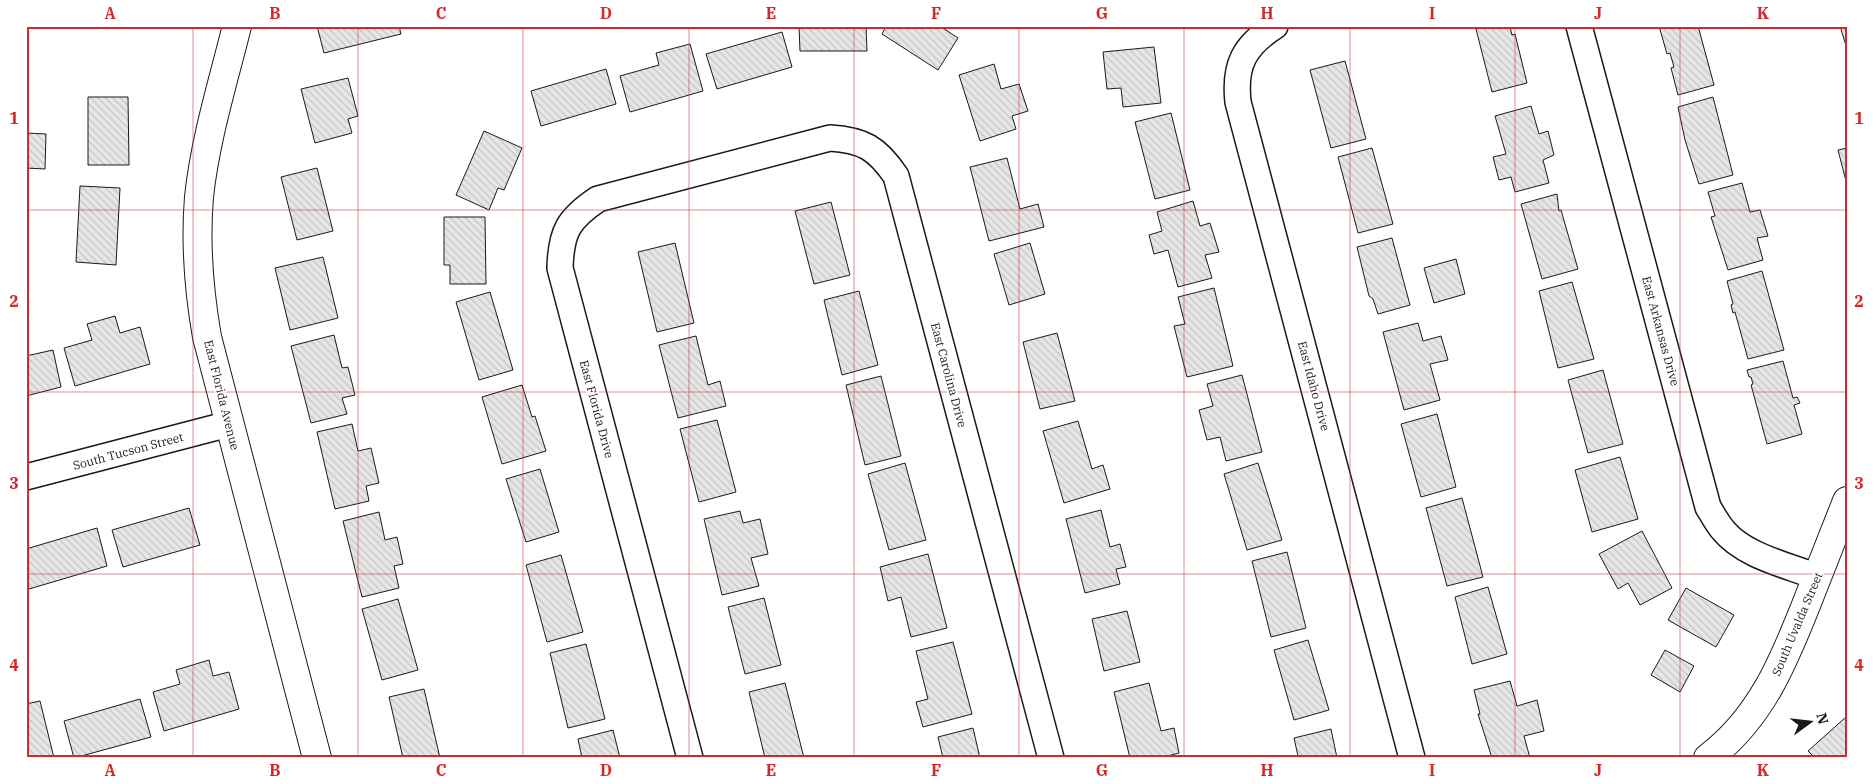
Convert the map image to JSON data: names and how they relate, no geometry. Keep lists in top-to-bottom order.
{
  "streets": {
    "street": [
      "East Arkansas Drive",
      "East Carolina Drive",
      "East Idaho Drive",
      "East Florida Avenue",
      "East Florida Drive",
      "South Tucson Street",
      "South Uvalda Street"
    ]
  },
  "crossings": [
    ["East Arkansas Drive", "South Uvalda Street"],
    ["East Carolina Drive", "East Florida Drive"],
    ["East Florida Avenue", "South Tucson Street"]
  ],
  "north": "right",
  "grid": {
    "columns": [
      "A",
      "B",
      "C",
      "D",
      "E",
      "F",
      "G",
      "H",
      "I",
      "J",
      "K"
    ],
    "rows": [
      "1",
      "2",
      "3",
      "4"
    ]
  }
}
